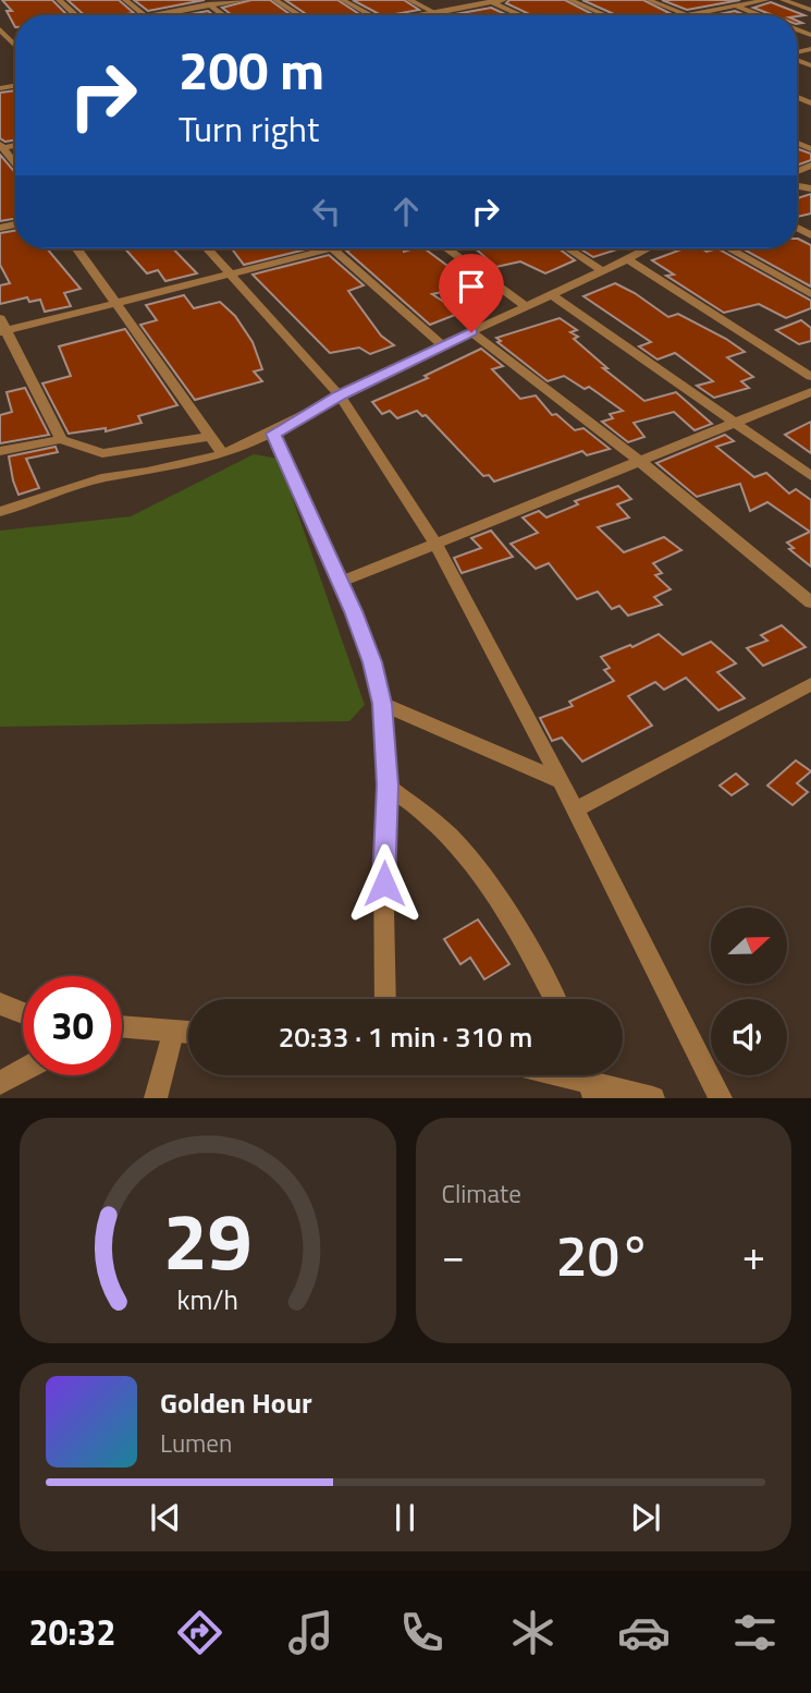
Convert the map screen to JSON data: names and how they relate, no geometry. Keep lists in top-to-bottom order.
{
  "north": "right",
  "page": {
    "turn": ["200 m", "Turn right"],
    "limit": "30",
    "trip": "20:33 · 1 min · 310 m",
    "tile": "Climate",
    "heat": ["−", "20°", "+"],
    "song": ["Golden Hour", "Lumen"],
    "tabs": "20:32",
    "gauge": ["29", "km/h"]
  }
}
